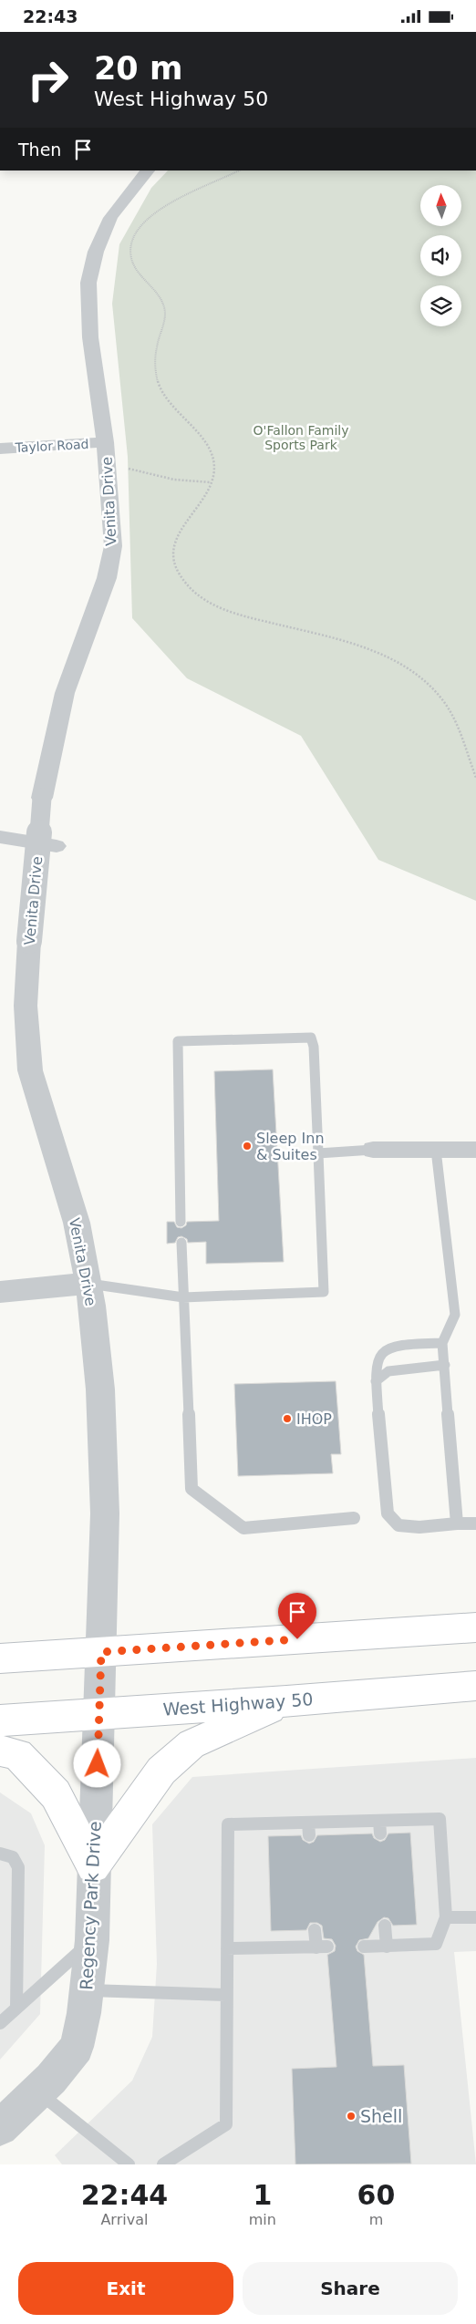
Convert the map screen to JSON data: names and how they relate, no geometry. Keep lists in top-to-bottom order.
{
  "streets": {
    "main road": ["West Highway 50"],
    "street": ["Taylor Road", "Venita Drive", "Regency Park Drive"]
  },
  "crossings": [
    ["Taylor Road", "Venita Drive"],
    ["Venita Drive", "Regency Park Drive"],
    ["West Highway 50", "Regency Park Drive"]
  ],
  "parks": ["O'Fallon Family Sports Park"],
  "places": ["Sleep Inn & Suites", "IHOP", "Shell"],
  "north": "top",
  "page": {
    "status": "22:43",
    "turn": ["20 m", "West Highway 50"],
    "then": "Then",
    "eta": [
      "22:44",
      "Arrival",
      "1",
      "min",
      "60",
      "m"
    ],
    "buttons": ["Exit", "Share"]
  }
}
